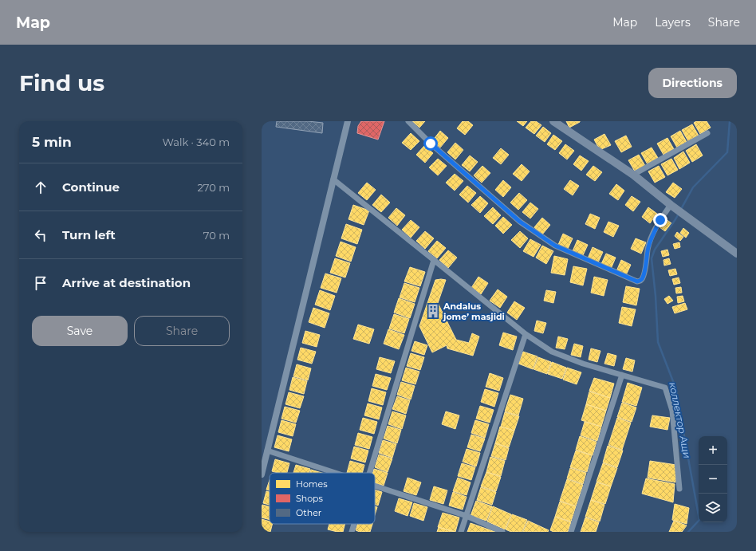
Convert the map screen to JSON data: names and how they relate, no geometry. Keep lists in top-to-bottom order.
{
  "water": ["коллектор Ащи"],
  "places": {
    "building": ["Andalus jome’ masjidi"]
  },
  "legend": ["Homes", "Shops", "Other"],
  "page": {
    "header": "Map",
    "nav": ["Map", "Layers", "Share"],
    "buttons": [
      "Directions",
      ["Save", "Share"]
    ],
    "title": "Find us",
    "heading": ["5 min", "Walk · 340 m"],
    "list": [
      ["Continue", "270 m"],
      ["Turn left", "70 m"],
      "Arrive at destination"
    ],
    "map_buttons": ["+", "−"]
  }
}
